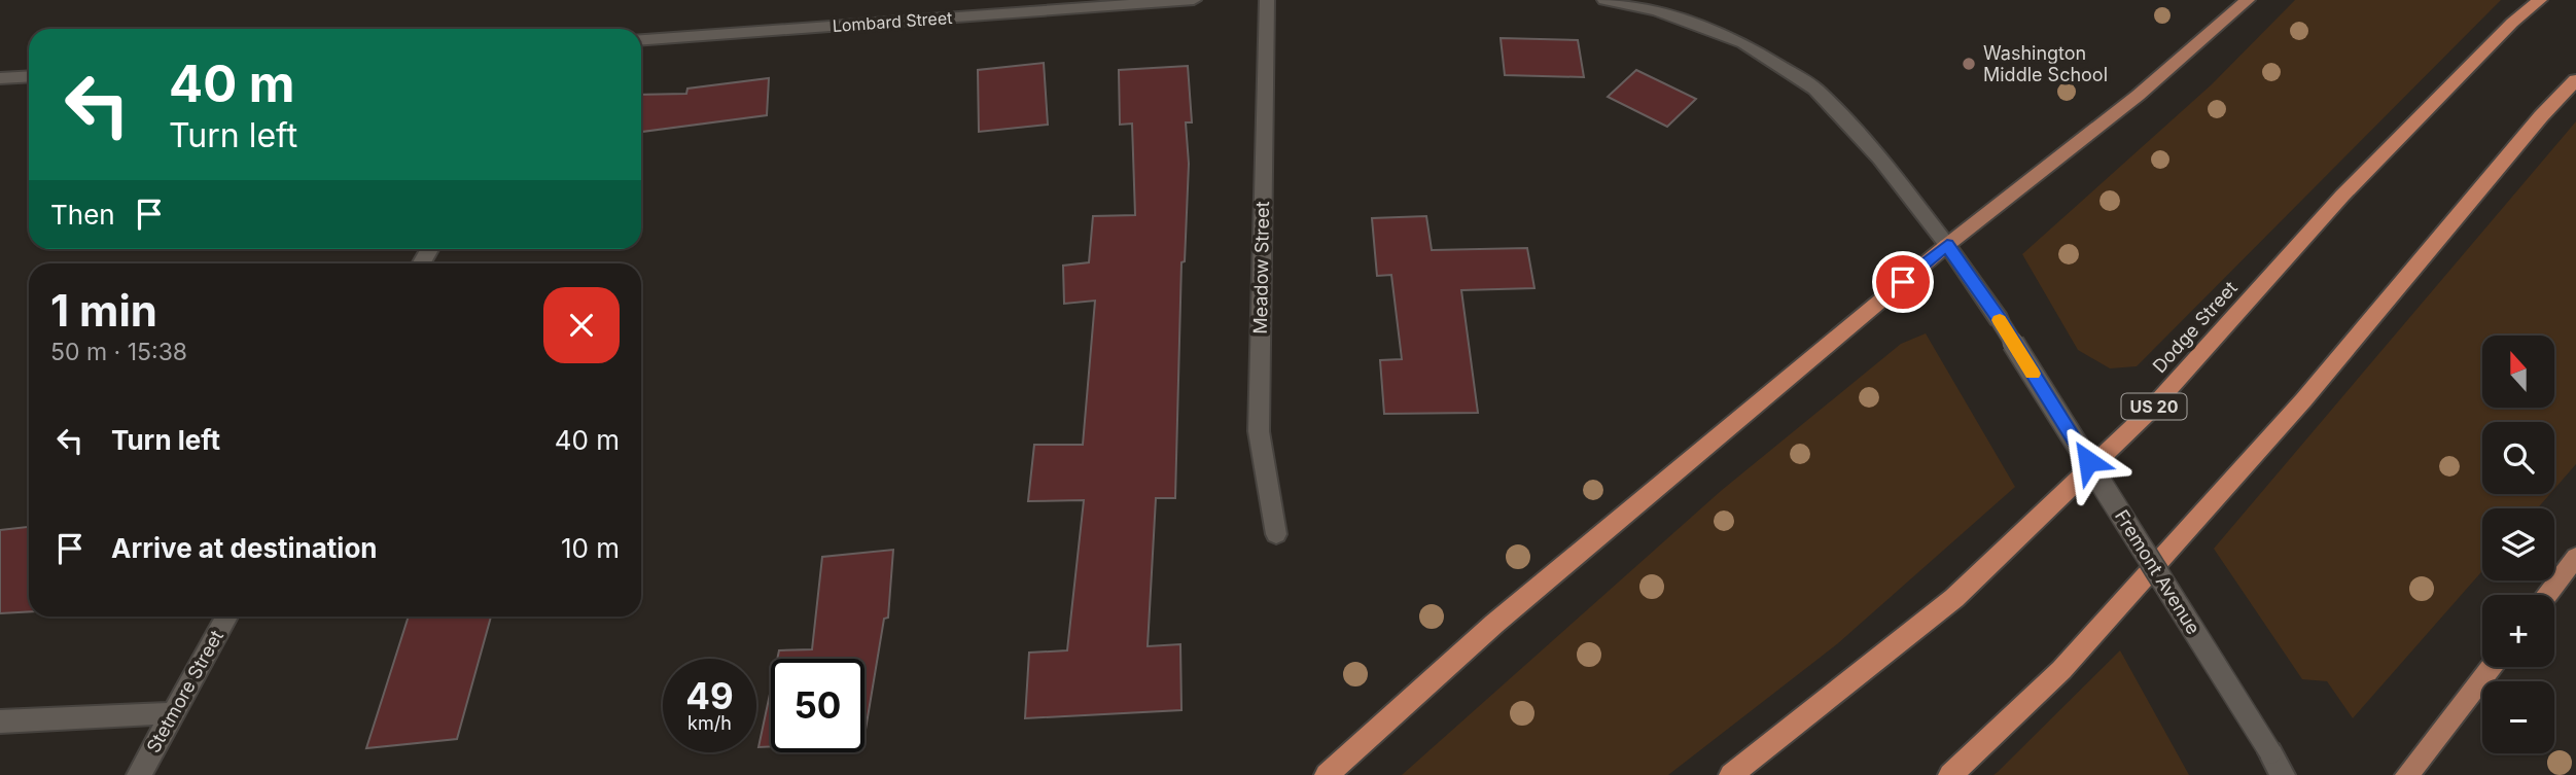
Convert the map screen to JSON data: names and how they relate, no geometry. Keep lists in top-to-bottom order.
{
  "streets": {
    "highway": ["Dodge Street", "US 20"],
    "street": [
      "Lombard Street",
      "Meadow Street",
      "Fremont Avenue",
      "Stetmore Street"
    ]
  },
  "places": ["Washington Middle School"],
  "north": "top",
  "page": {
    "turn": ["40 m", "Turn left"],
    "then": "Then",
    "heading": ["1 min", "50 m · 15:38"],
    "map_buttons": ["+", "−"],
    "list": [
      {
        "name": "Turn left",
        "value": "40 m"
      },
      {
        "name": "Arrive at destination",
        "value": "10 m"
      }
    ],
    "speed": "49 km/h",
    "limit": "50"
  }
}
